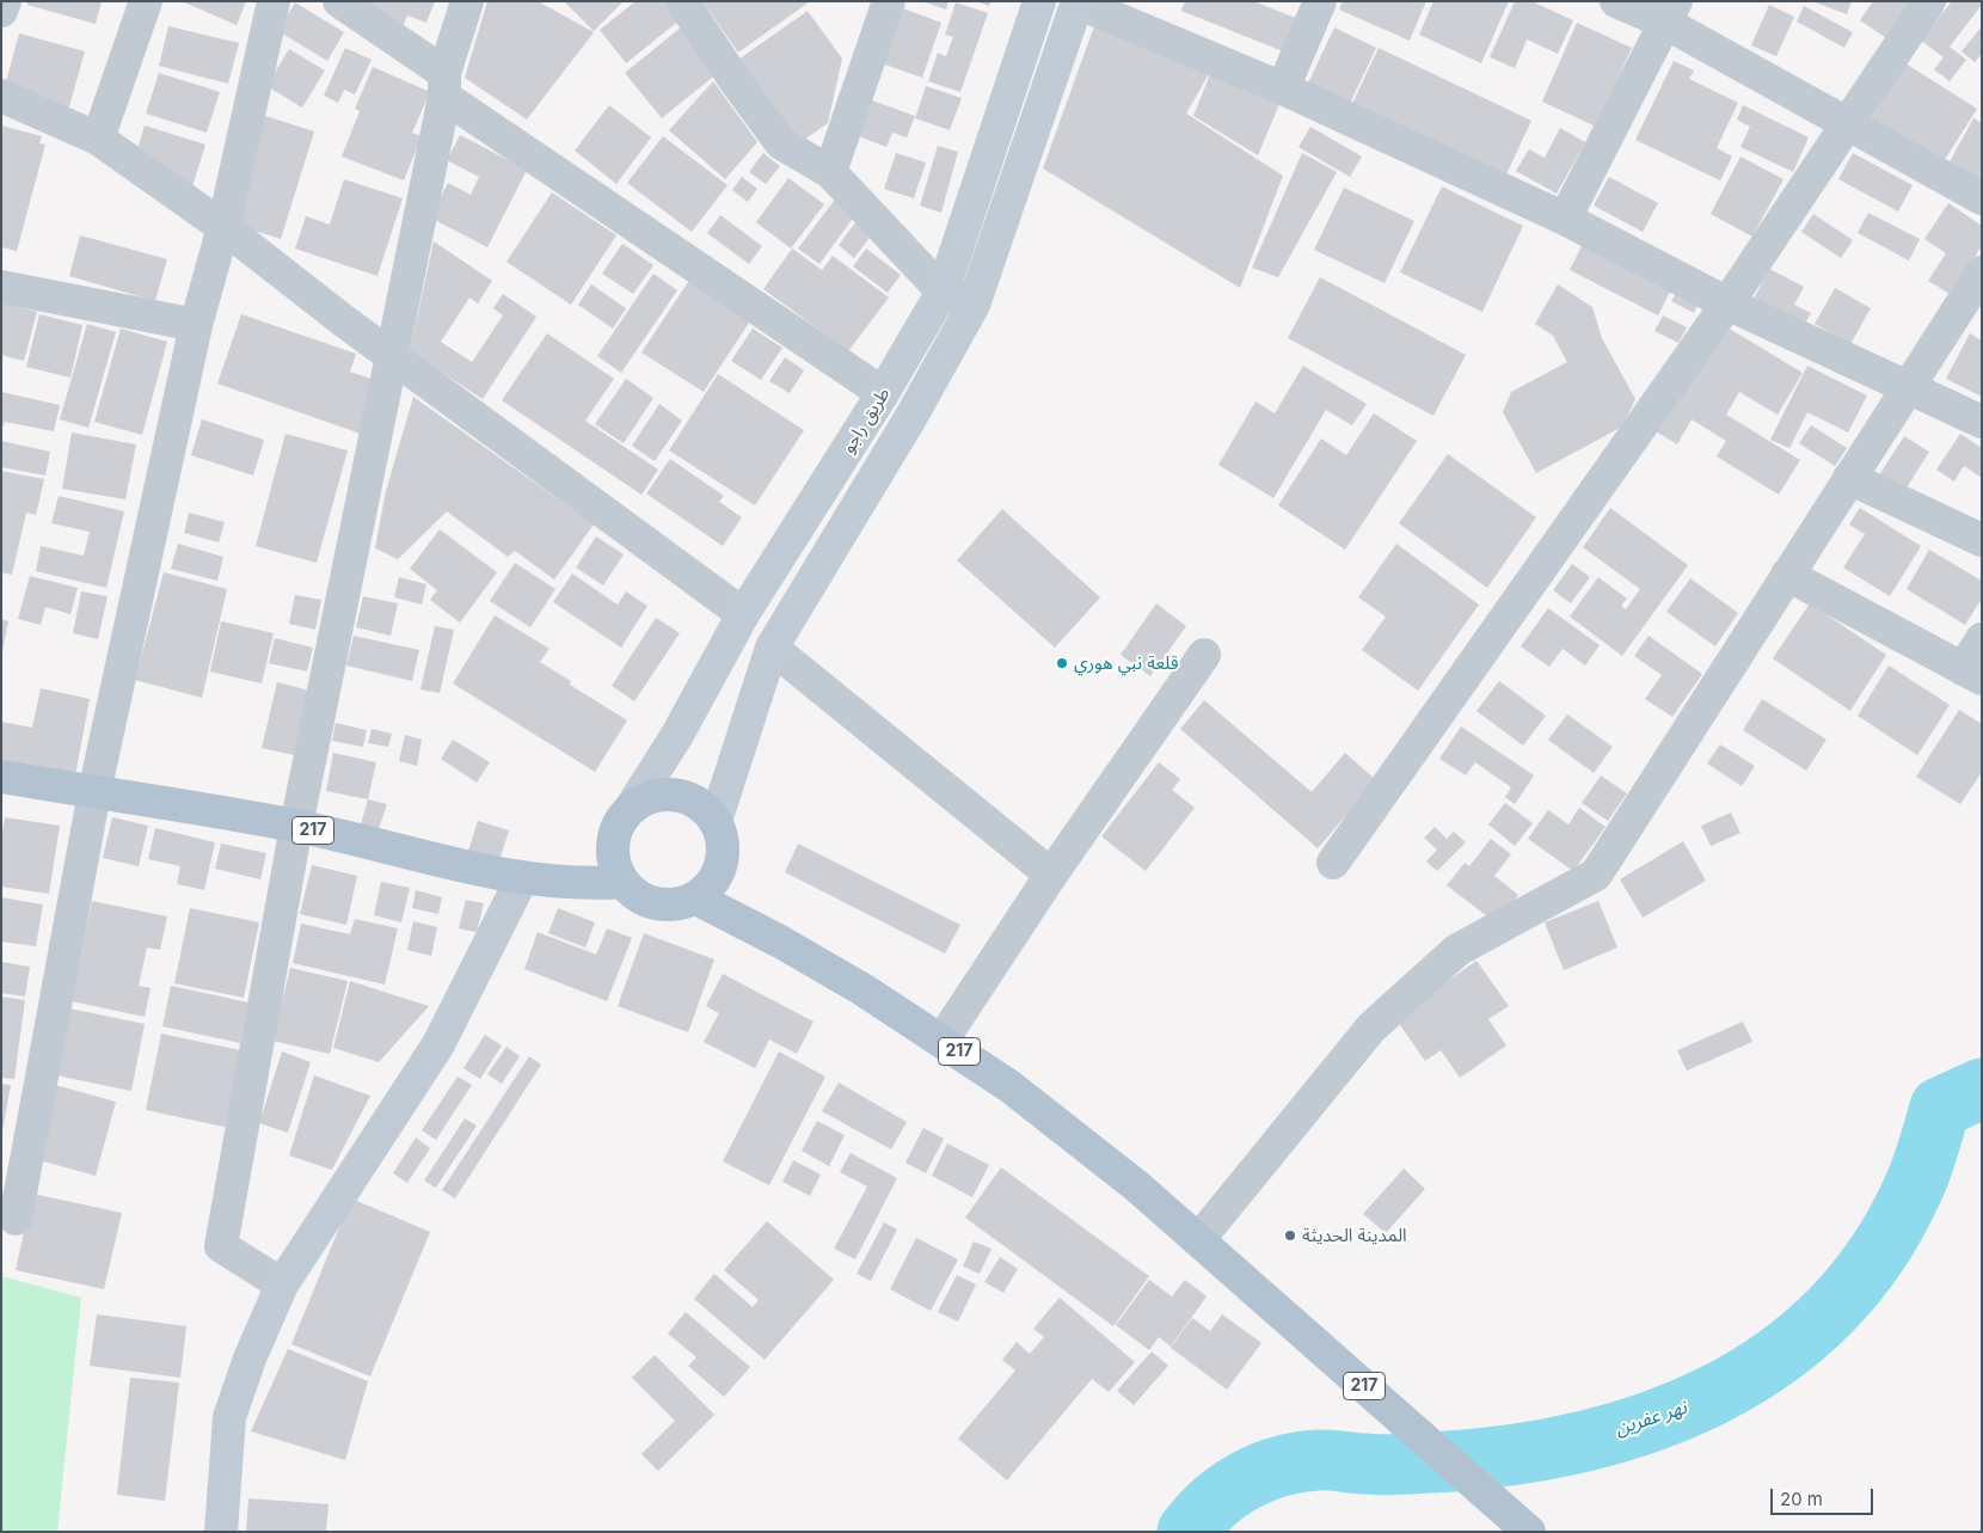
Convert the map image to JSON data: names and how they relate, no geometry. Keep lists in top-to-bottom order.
{
  "streets": {
    "main road": ["طريق راجو", "217"]
  },
  "crossings": [
    ["طريق راجو", "217"]
  ],
  "water": ["نهر عفرين"],
  "places": ["قلعة نبي هوري", "المدينة الحديثة"],
  "scale_bar": "20 m"
}
